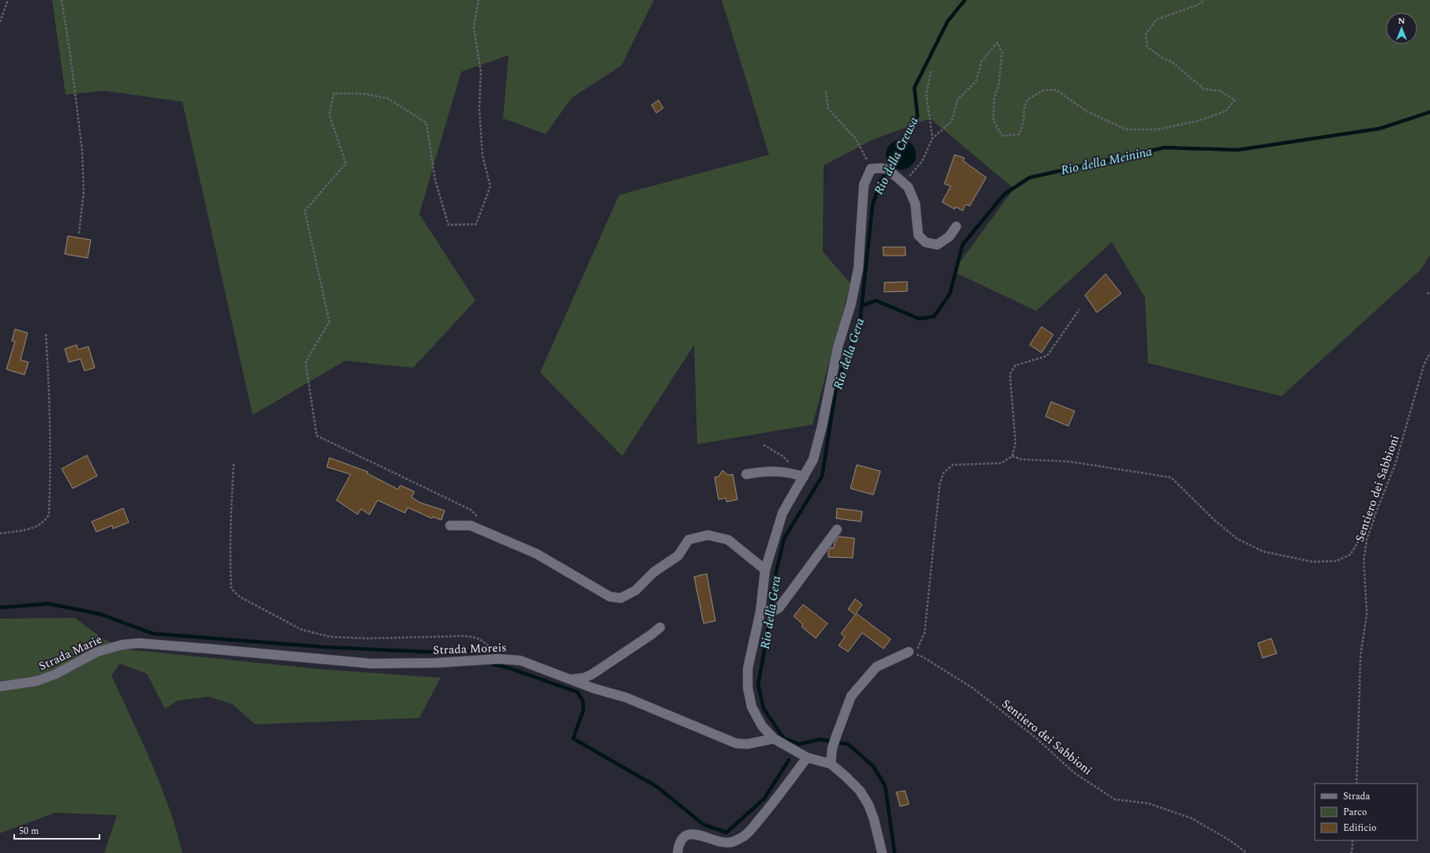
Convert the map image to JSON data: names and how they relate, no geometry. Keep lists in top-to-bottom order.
{
  "streets": {
    "street": ["Strada Moreis", "Strada Marie"],
    "path": ["Sentiero dei Sabbioni"]
  },
  "crossings": [
    ["Strada Moreis", "Strada Marie"]
  ],
  "water": ["Rio della Creusa", "Rio della Meinina", "Rio della Gera"],
  "legend": ["Strada", "Parco", "Edificio"],
  "scale_bar": "50 m",
  "north": "top"
}
